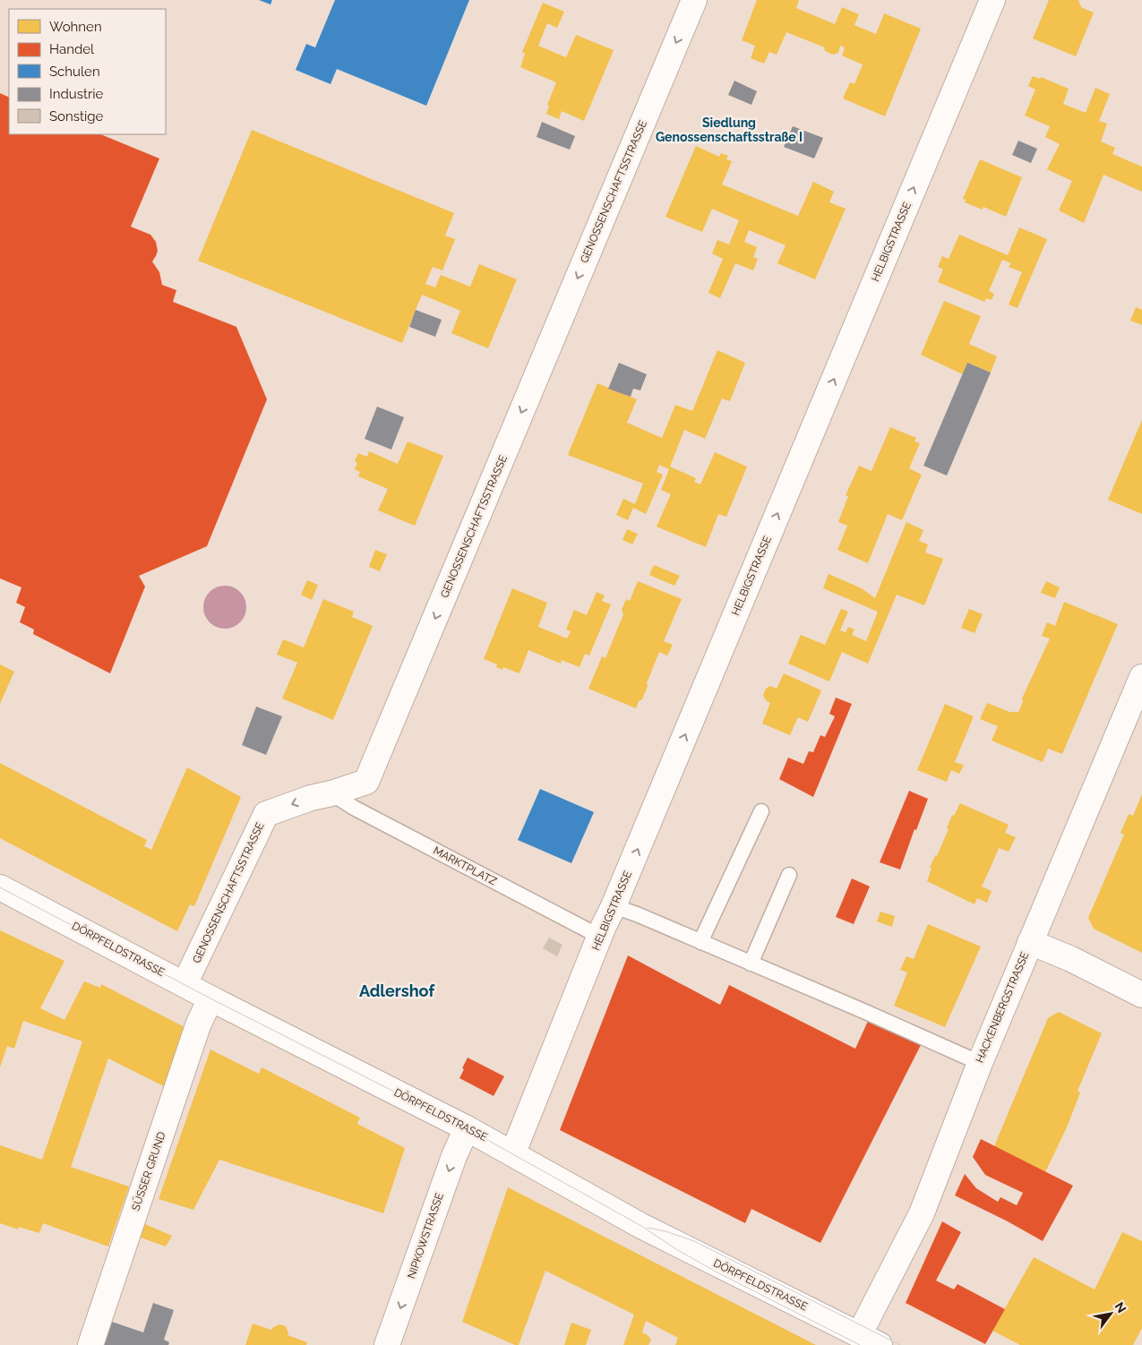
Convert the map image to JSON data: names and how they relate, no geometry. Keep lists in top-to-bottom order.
{
  "streets": {
    "street": [
      "GENOSSENSCHAFTSSTRASSE",
      "HELBIGSTRASSE",
      "DÖRPFELDSTRASSE",
      "HACKENBERGSTRASSE",
      "SÜSSER GRUND",
      "NIPKOWSTRASSE"
    ],
    "lane": ["MARKTPLATZ"]
  },
  "crossings": [
    ["GENOSSENSCHAFTSSTRASSE", "MARKTPLATZ"],
    ["GENOSSENSCHAFTSSTRASSE", "DÖRPFELDSTRASSE"],
    ["HELBIGSTRASSE", "MARKTPLATZ"],
    ["HELBIGSTRASSE", "DÖRPFELDSTRASSE"],
    ["DÖRPFELDSTRASSE", "HACKENBERGSTRASSE"],
    ["DÖRPFELDSTRASSE", "SÜSSER GRUND"],
    ["DÖRPFELDSTRASSE", "NIPKOWSTRASSE"]
  ],
  "one_way": ["GENOSSENSCHAFTSSTRASSE", "HELBIGSTRASSE", "NIPKOWSTRASSE"],
  "districts": ["Siedlung Genossenschaftsstraße I", "Adlershof"],
  "legend": [
    "Wohnen",
    "Handel",
    "Schulen",
    "Industrie",
    "Sonstige"
  ],
  "north": "top right"
}
